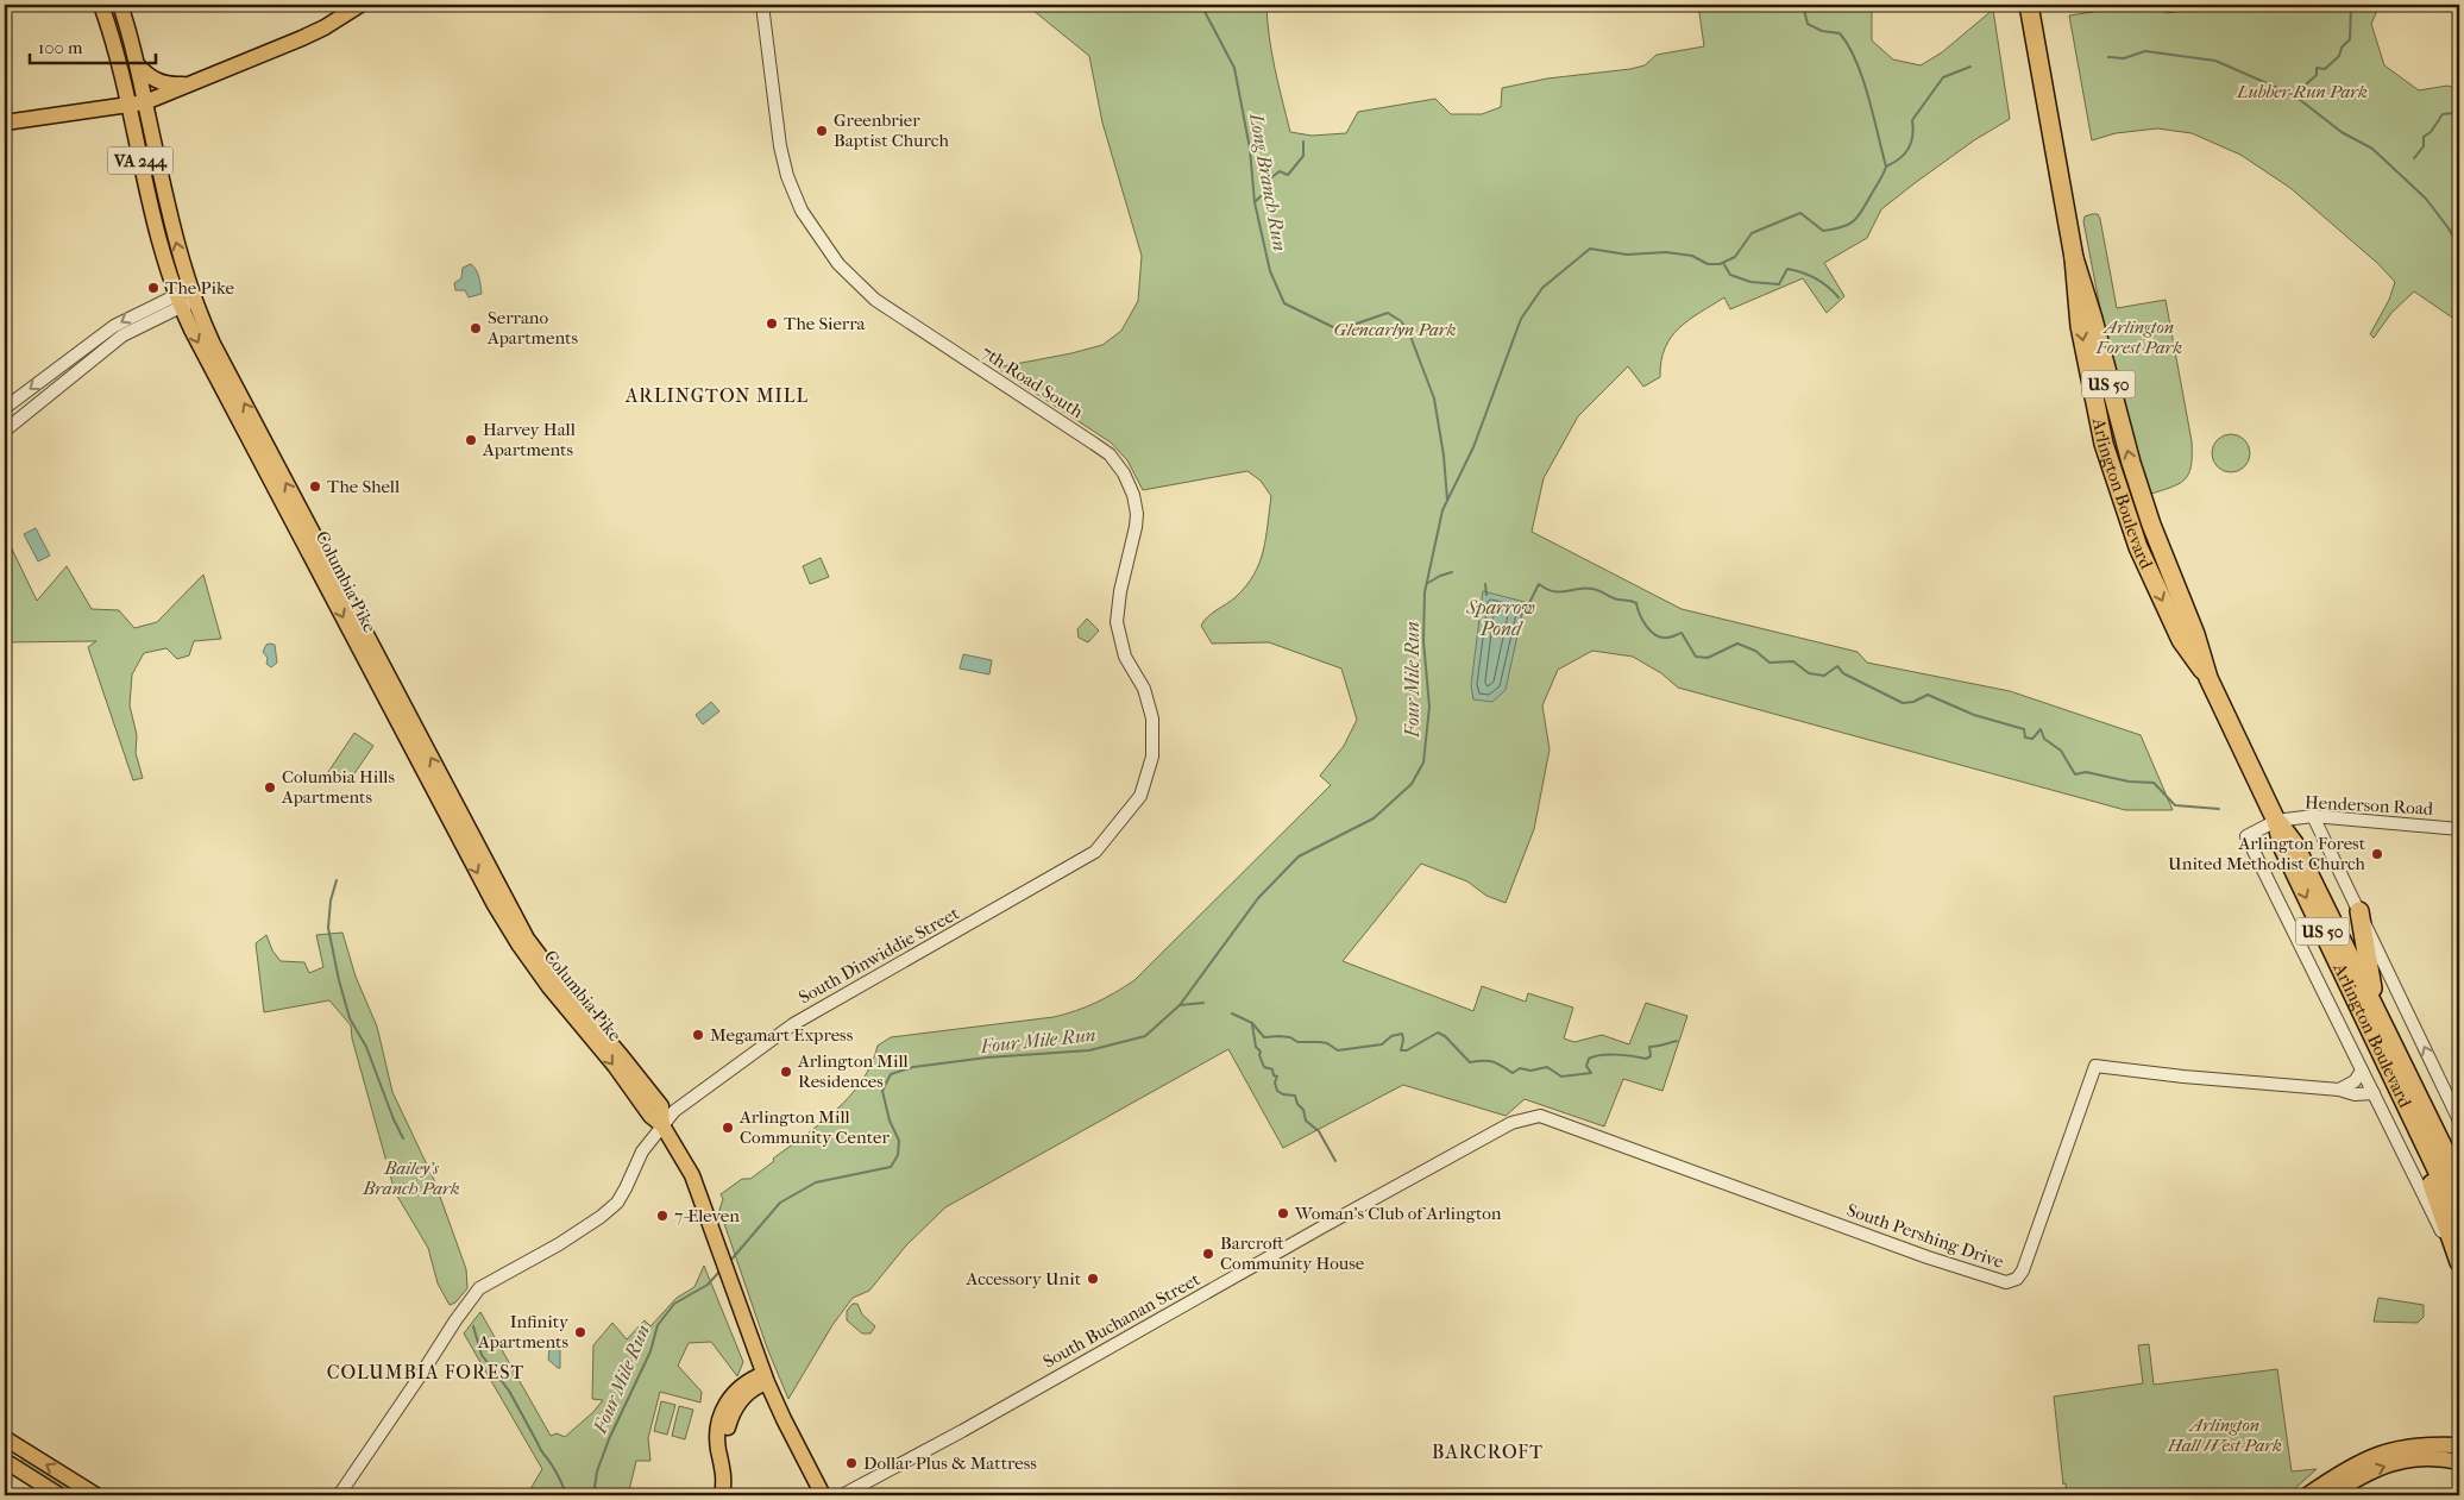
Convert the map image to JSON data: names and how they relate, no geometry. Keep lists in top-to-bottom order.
{
  "streets": {
    "highway": ["US 50", "Arlington Boulevard"],
    "main road": ["VA 244", "Columbia Pike"],
    "street": [
      "7th Road South",
      "Henderson Road",
      "South Dinwiddie Street",
      "South Pershing Drive",
      "South Buchanan Street"
    ]
  },
  "crossings": [
    ["7th Road South", "South Dinwiddie Street"],
    ["Arlington Boulevard", "Henderson Road"],
    ["Columbia Pike", "South Dinwiddie Street"],
    ["South Pershing Drive", "South Buchanan Street"]
  ],
  "districts": ["ARLINGTON MILL", "COLUMBIA FOREST", "BARCROFT"],
  "water": ["Long Branch Run", "Sparrow Pond", "Four Mile Run"],
  "parks": [
    "Lubber Run Park",
    "Arlington Forest Park",
    "Glencarlyn Park",
    "Bailey's Branch Park",
    "Arlington Hall West Park"
  ],
  "places": [
    "Greenbrier Baptist Church",
    "The Pike",
    "The Sierra",
    "Serrano Apartments",
    "Harvey Hall Apartments",
    "The Shell",
    "Columbia Hills Apartments",
    "Arlington Forest United Methodist Church",
    "Megamart Express",
    "Arlington Mill Residences",
    "Arlington Mill Community Center",
    "Woman's Club of Arlington",
    "7-Eleven",
    "Barcroft Community House",
    "Accessory Unit",
    "Infinity Apartments",
    "Dollar Plus & Mattress"
  ],
  "scale_bar": "100 m"
}
